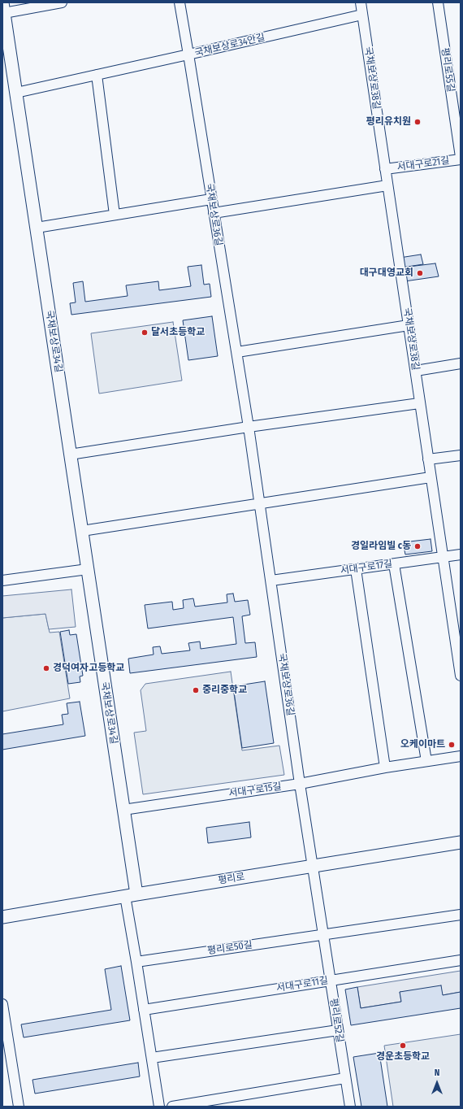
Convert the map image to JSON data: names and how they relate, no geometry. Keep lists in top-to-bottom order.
{
  "streets": {
    "main road": ["국채보상로34길", "평리로"],
    "street": [
      "국채보상로34안길",
      "평리로55길",
      "국채보상로38길",
      "서대구로21길",
      "국채보상로36길",
      "서대구로17길",
      "서대구로15길",
      "평리로50길",
      "서대구로11길",
      "평리로52길"
    ]
  },
  "crossings": [
    ["국채보상로34안길", "국채보상로38길"],
    ["국채보상로34안길", "국채보상로36길"],
    ["국채보상로34안길", "국채보상로34길"],
    ["국채보상로38길", "서대구로21길"],
    ["국채보상로38길", "서대구로17길"],
    ["국채보상로36길", "서대구로17길"],
    ["국채보상로36길", "서대구로15길"],
    ["국채보상로36길", "평리로"],
    ["국채보상로36길", "평리로52길"],
    ["국채보상로34길", "서대구로15길"],
    ["국채보상로34길", "평리로"],
    ["평리로", "평리로52길"],
    ["평리로50길", "평리로52길"],
    ["서대구로11길", "평리로52길"]
  ],
  "places": [
    "평리유치원",
    "대구대영교회",
    "달서초등학교",
    "경일라임빌 c동",
    "경덕여자고등학교",
    "중리중학교",
    "오케이마트",
    "경운초등학교"
  ],
  "north": "top"
}
